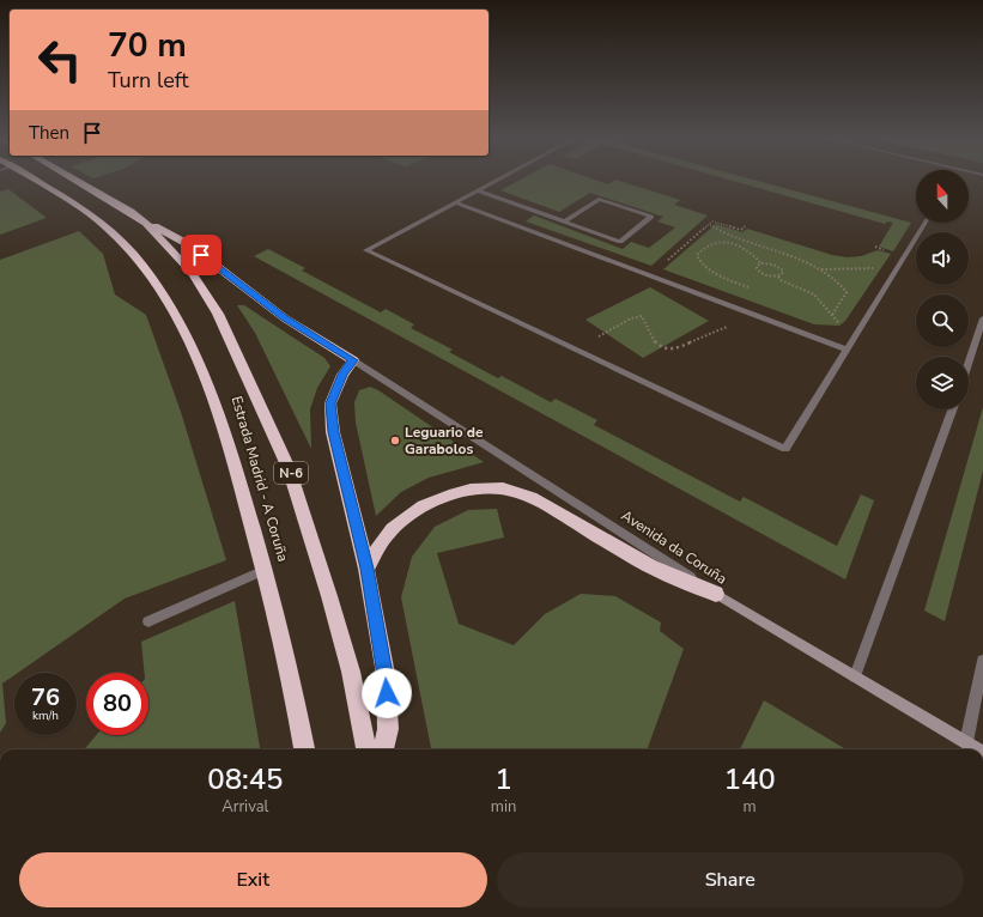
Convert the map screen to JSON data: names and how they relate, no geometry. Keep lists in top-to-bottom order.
{
  "streets": {
    "highway": ["N-6", "Estrada Madrid - A Coruña"],
    "street": ["Avenida da Coruña"]
  },
  "crossings": [
    ["N-6", "Estrada Madrid - A Coruña"],
    ["N-6", "Avenida da Coruña"]
  ],
  "places": ["Leguario de Garabolos"],
  "north": "top",
  "page": {
    "turn": ["70 m", "Turn left"],
    "then": "Then",
    "speed": "76 km/h",
    "limit": "80",
    "eta": [
      "08:45",
      "Arrival",
      "1",
      "min",
      "140",
      "m"
    ],
    "buttons": ["Exit", "Share"]
  }
}
